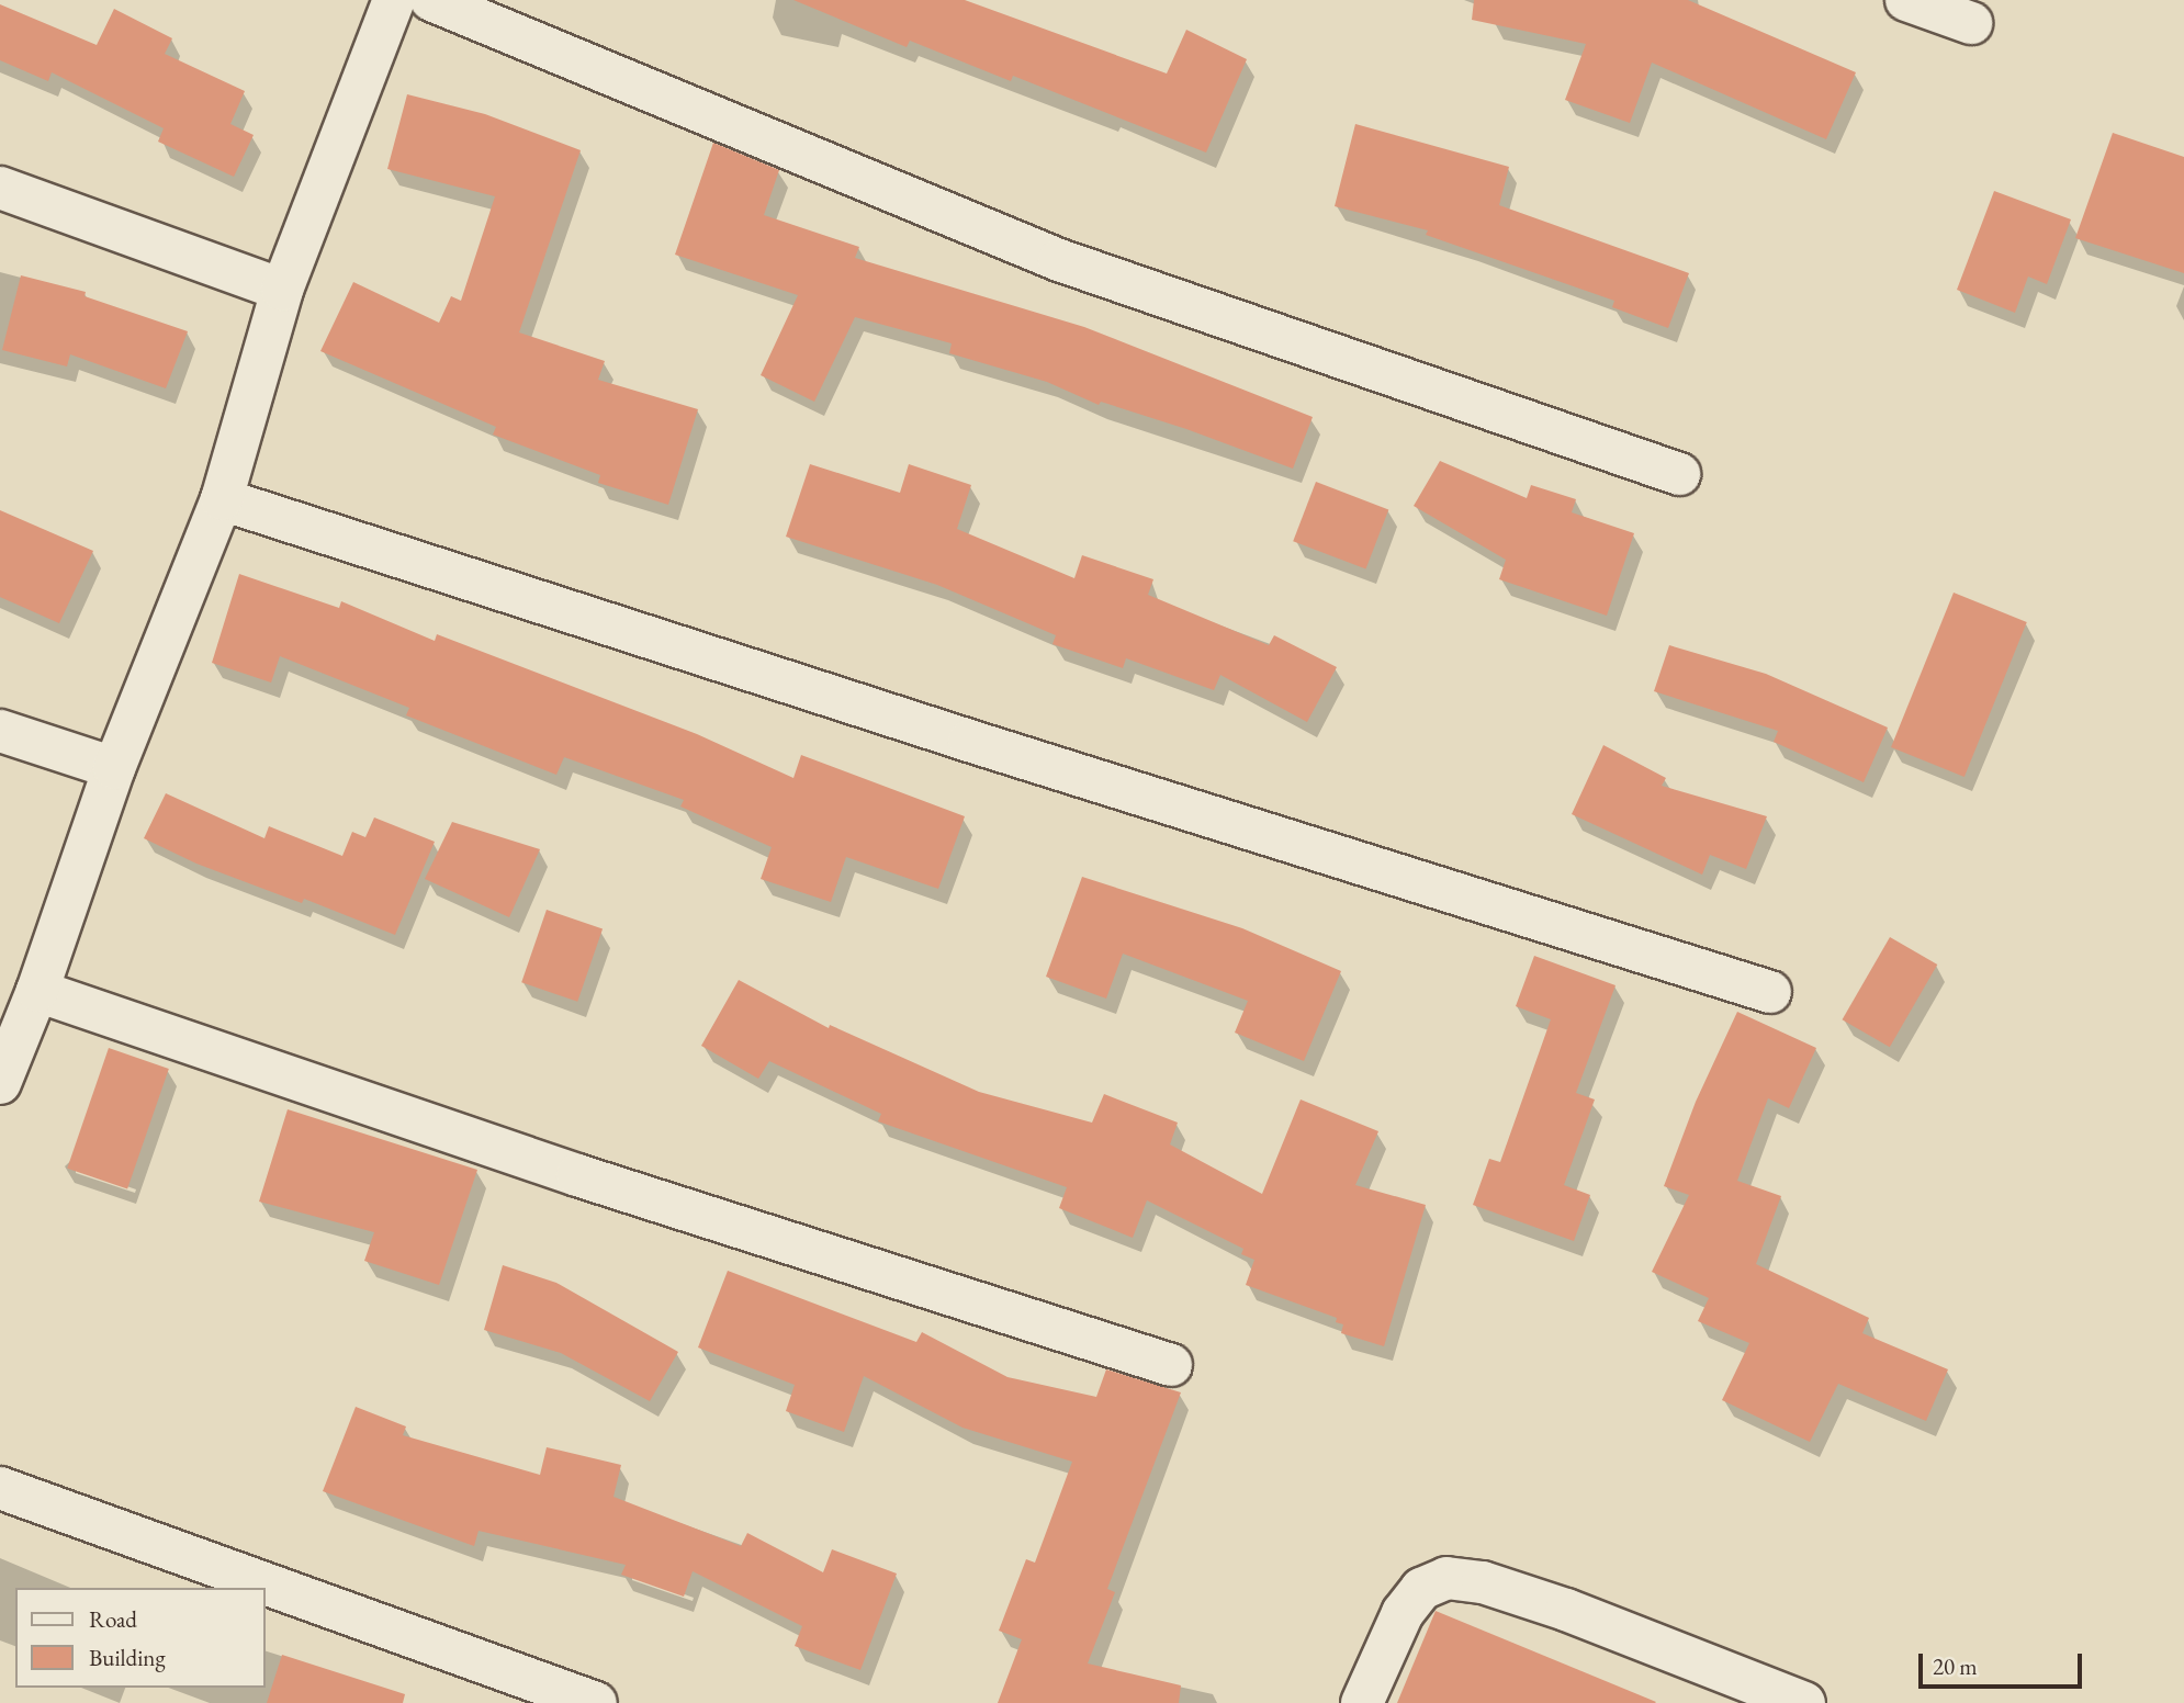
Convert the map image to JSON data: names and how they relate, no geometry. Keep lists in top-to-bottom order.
{
  "legend": ["Road", "Building"],
  "scale_bar": "20 m"
}
